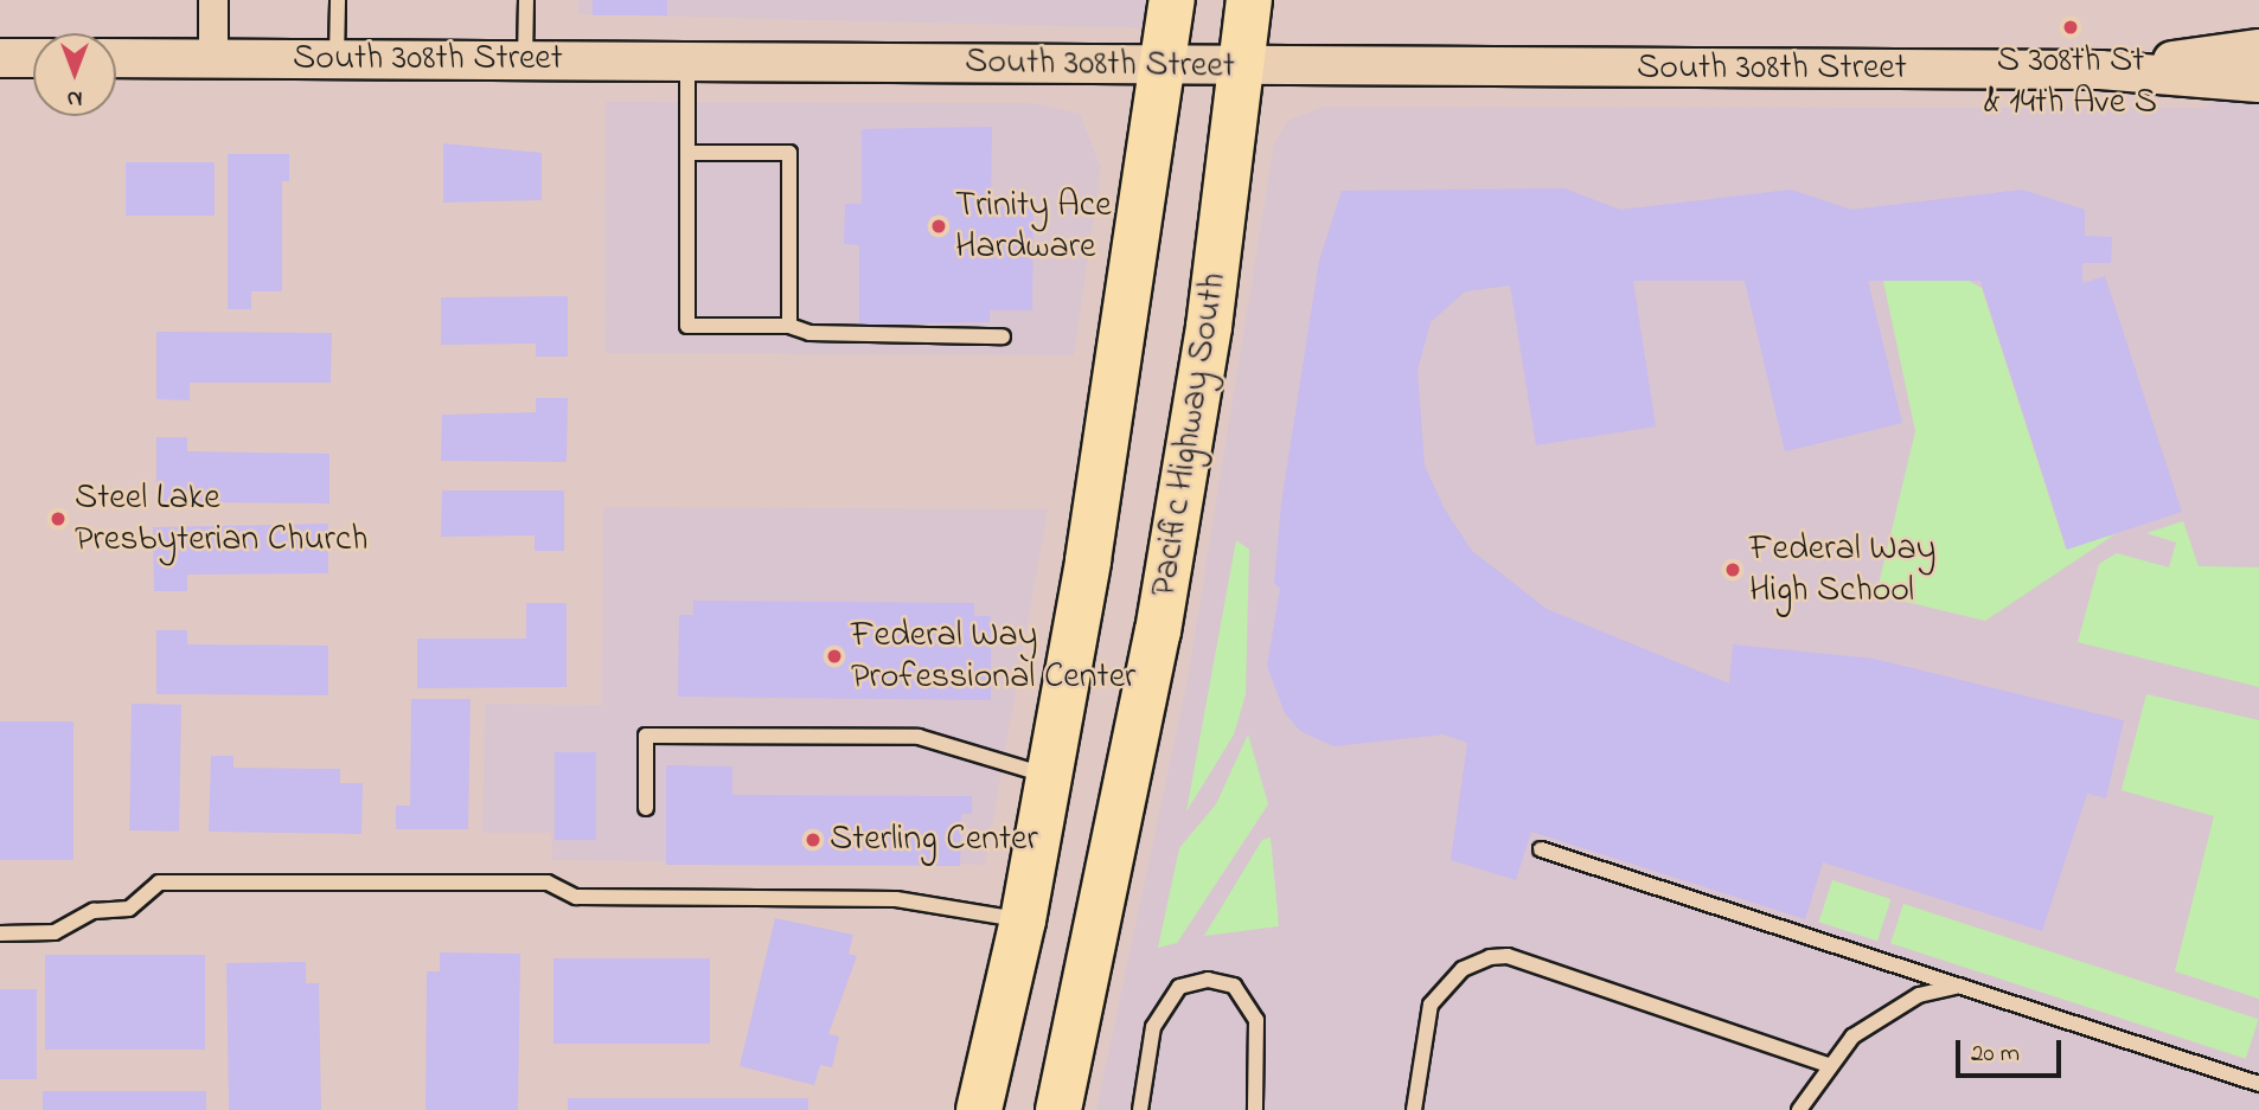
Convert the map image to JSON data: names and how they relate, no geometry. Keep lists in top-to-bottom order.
{
  "streets": {
    "main road": ["Pacific Highway South"],
    "street": ["South 308th Street"]
  },
  "crossings": [
    ["South 308th Street", "Pacific Highway South"]
  ],
  "places": [
    "S 308th St & 14th Ave S",
    "Trinity Ace Hardware",
    "Steel Lake Presbyterian Church",
    "Federal Way High School",
    "Federal Way Professional Center",
    "Sterling Center"
  ],
  "scale_bar": "20 m",
  "north": "bottom"
}
